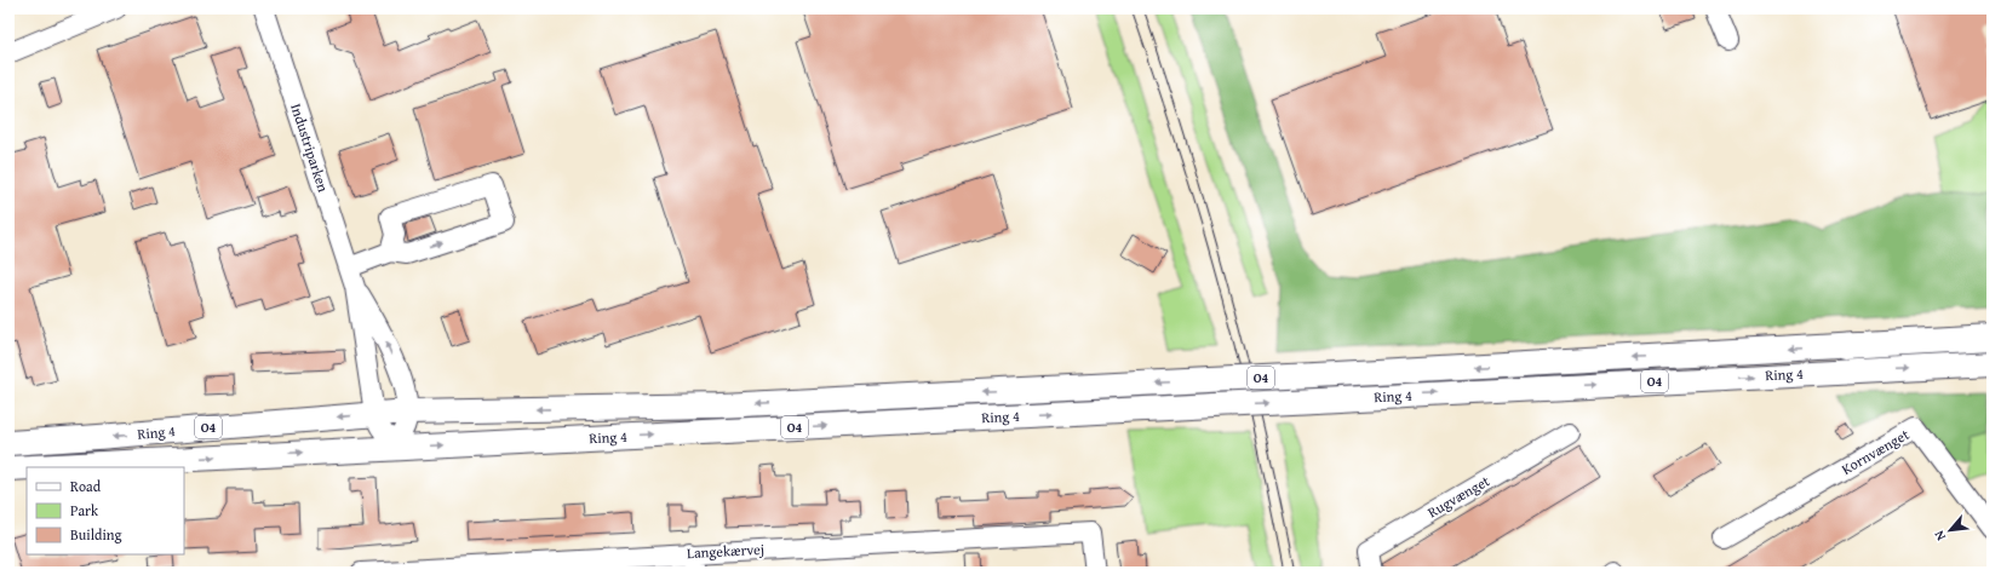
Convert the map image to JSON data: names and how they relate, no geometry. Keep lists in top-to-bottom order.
{
  "streets": {
    "highway": ["O4"],
    "main road": ["Ring 4"],
    "street": [
      "Industriparken",
      "Kornvænget",
      "Rugvænget",
      "Langekærvej"
    ]
  },
  "crossings": [
    ["Industriparken", "Ring 4"],
    ["Ring 4", "O4"]
  ],
  "legend": ["Road", "Park", "Building"],
  "north": "bottom left"
}
